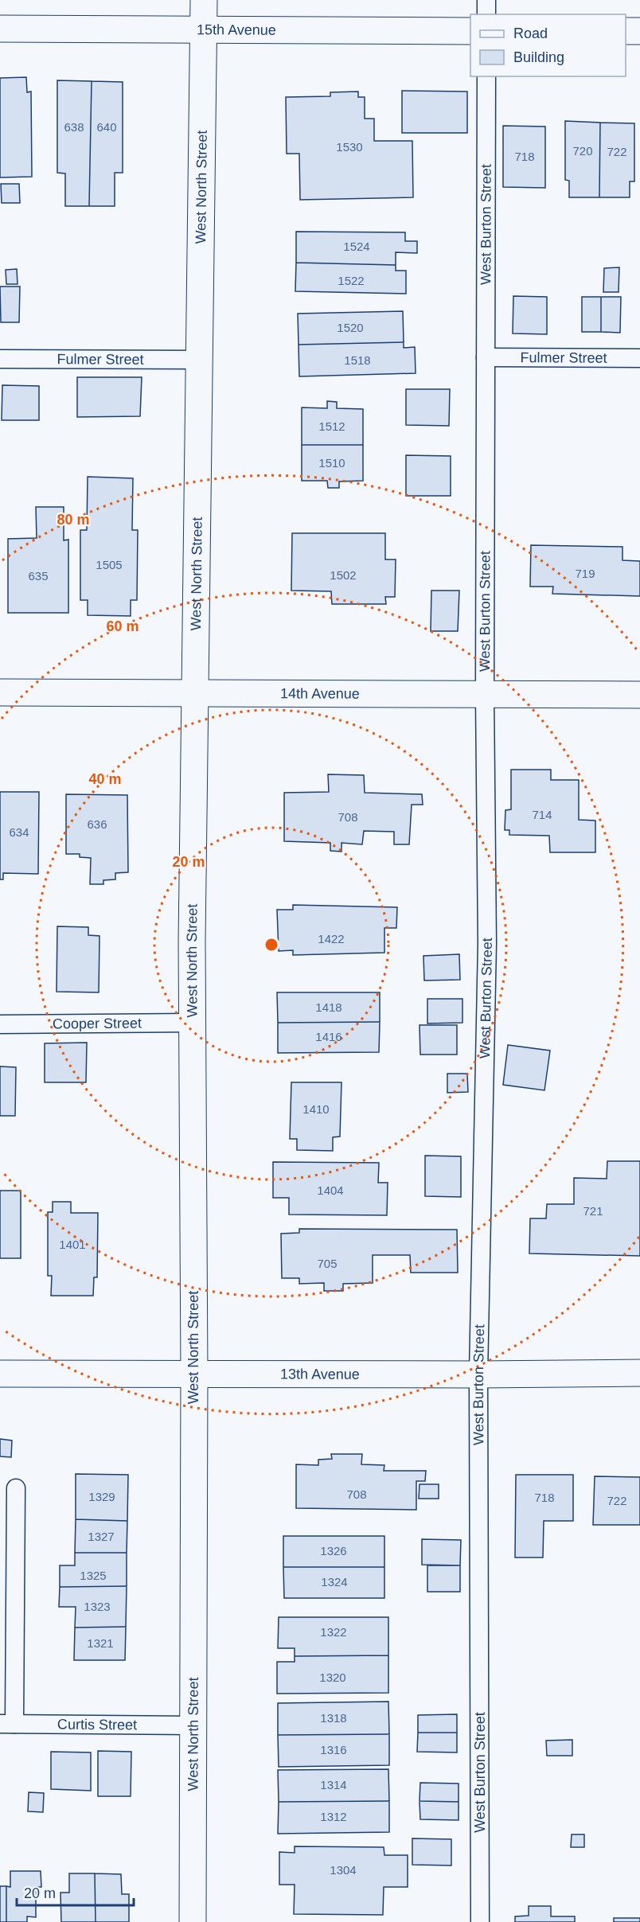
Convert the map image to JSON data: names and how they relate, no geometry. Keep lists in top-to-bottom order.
{
  "streets": {
    "street": [
      "15th Avenue",
      "West North Street",
      "14th Avenue",
      "13th Avenue"
    ],
    "lane": [
      "West Burton Street",
      "Fulmer Street",
      "Cooper Street",
      "Curtis Street"
    ]
  },
  "crossings": [
    ["15th Avenue", "West North Street"],
    ["West North Street", "Fulmer Street"],
    ["West North Street", "14th Avenue"],
    ["West North Street", "Cooper Street"],
    ["West North Street", "13th Avenue"],
    ["West North Street", "Curtis Street"],
    ["West Burton Street", "Fulmer Street"],
    ["West Burton Street", "14th Avenue"],
    ["West Burton Street", "13th Avenue"]
  ],
  "house_numbers": [
    "638",
    "640",
    "1530",
    "720",
    "722",
    "718",
    "1524",
    "1522",
    "1520",
    "1518",
    "1512",
    "1510",
    "1505",
    "719",
    "1502",
    "635",
    "714",
    "708",
    "636",
    "634",
    "1422",
    "1418",
    "1416",
    "1410",
    "1404",
    "721",
    "1401",
    "705",
    "708",
    "1329",
    "718",
    "722",
    "1327",
    "1326",
    "1325",
    "1324",
    "1323",
    "1322",
    "1321",
    "1320",
    "1318",
    "1316",
    "1314",
    "1312",
    "1304"
  ],
  "legend": ["Road", "Building"],
  "scale_bar": "20 m",
  "rings": [
    "80 m",
    "60 m",
    "40 m",
    "20 m"
  ]
}
